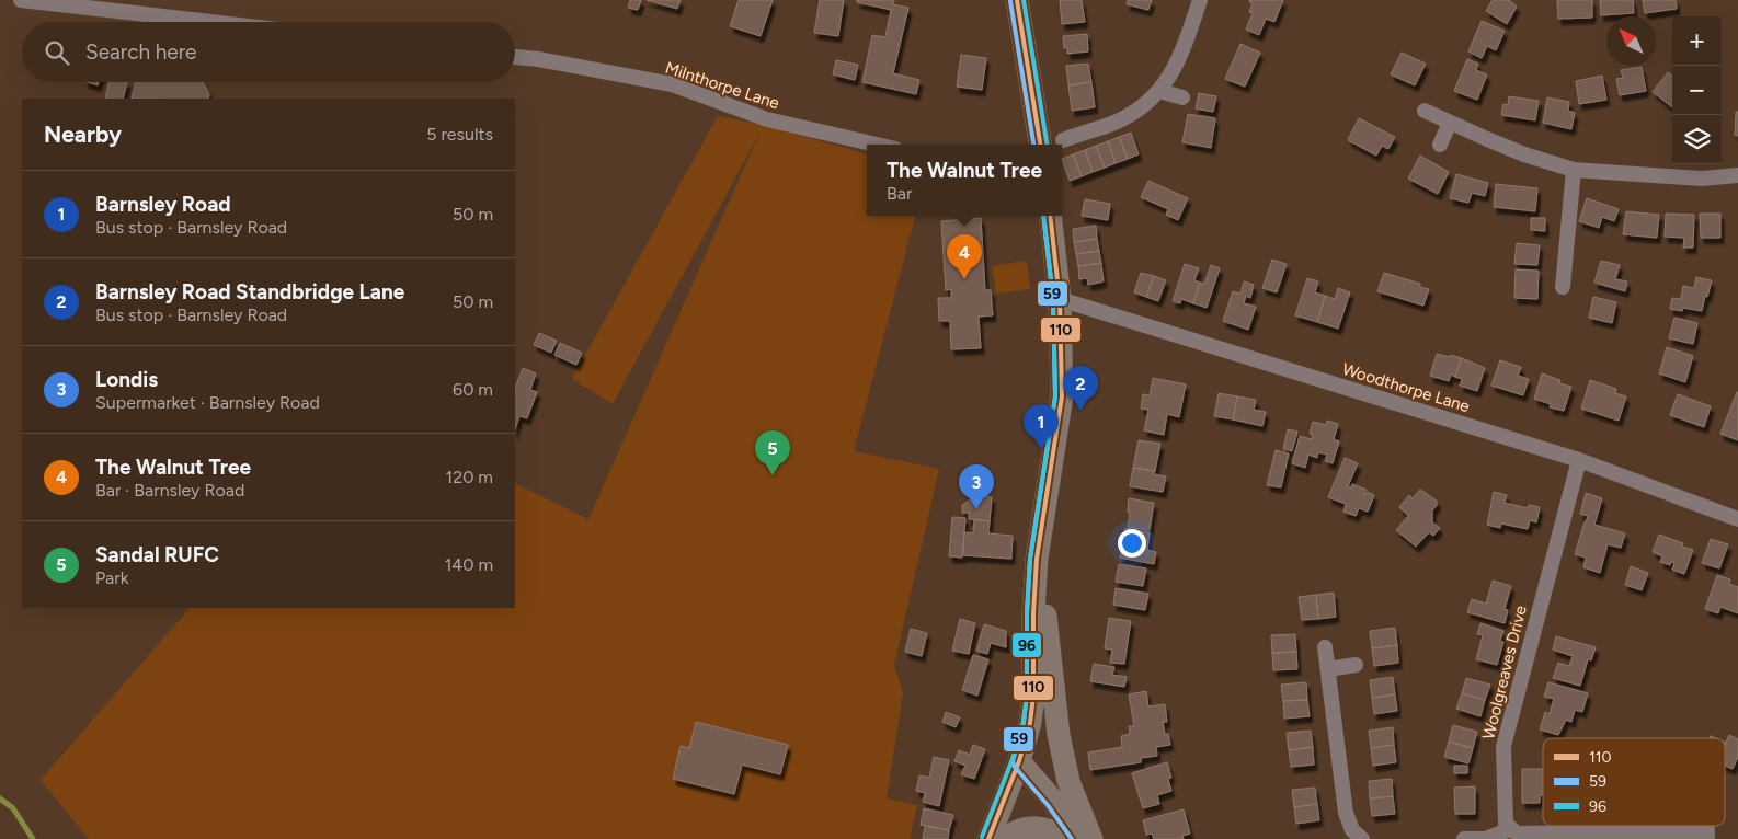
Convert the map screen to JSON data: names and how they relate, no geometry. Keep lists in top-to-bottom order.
{
  "streets": {
    "street": ["Milnthorpe Lane", "Woodthorpe Lane", "Woolgreaves Drive"]
  },
  "crossings": [
    ["Woodthorpe Lane", "Woolgreaves Drive"]
  ],
  "lines": ["transit line 110", "transit line 96", "transit line 59"],
  "legend": ["110", "59", "96"],
  "north": "top left",
  "page": {
    "map_buttons": ["+", "−"],
    "search": "Search here",
    "heading": ["Nearby", "5 results"],
    "popup": ["The Walnut Tree", "Bar"],
    "list": [
      {
        "mark": "1",
        "name": "Barnsley Road",
        "note": "Bus stop · Barnsley Road",
        "value": "50 m"
      },
      {
        "mark": "2",
        "name": "Barnsley Road Standbridge Lane",
        "note": "Bus stop · Barnsley Road",
        "value": "50 m"
      },
      {
        "mark": "3",
        "name": "Londis",
        "note": "Supermarket · Barnsley Road",
        "value": "60 m"
      },
      {
        "mark": "4",
        "name": "The Walnut Tree",
        "note": "Bar · Barnsley Road",
        "value": "120 m"
      },
      {
        "mark": "5",
        "name": "Sandal RUFC",
        "note": "Park",
        "value": "140 m"
      }
    ],
    "pins": [
      "4",
      "2",
      "1",
      "5",
      "3"
    ]
  }
}
